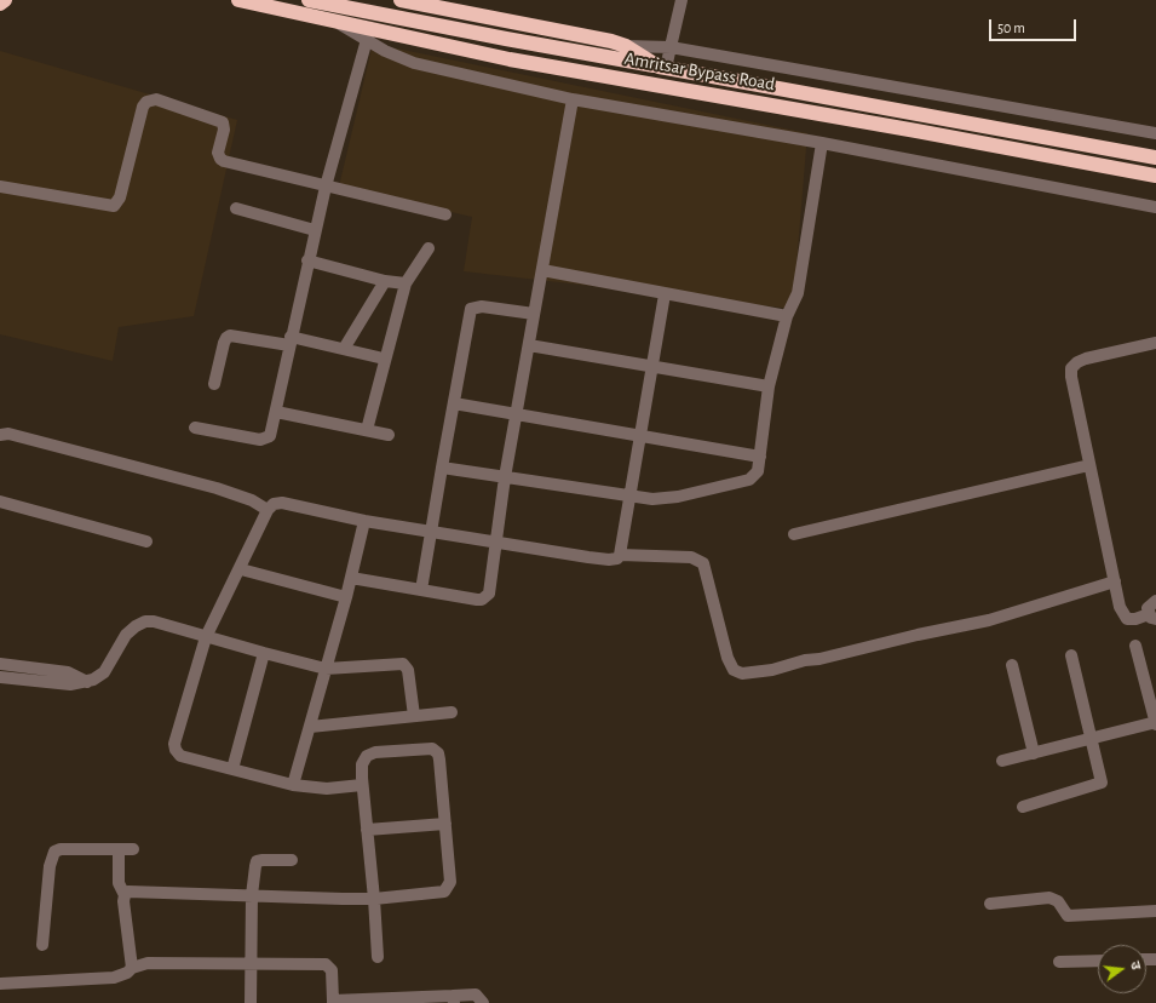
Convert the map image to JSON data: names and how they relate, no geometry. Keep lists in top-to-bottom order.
{
  "streets": {
    "highway": ["Amritsar Bypass Road"]
  },
  "scale_bar": "50 m",
  "north": "right"
}
